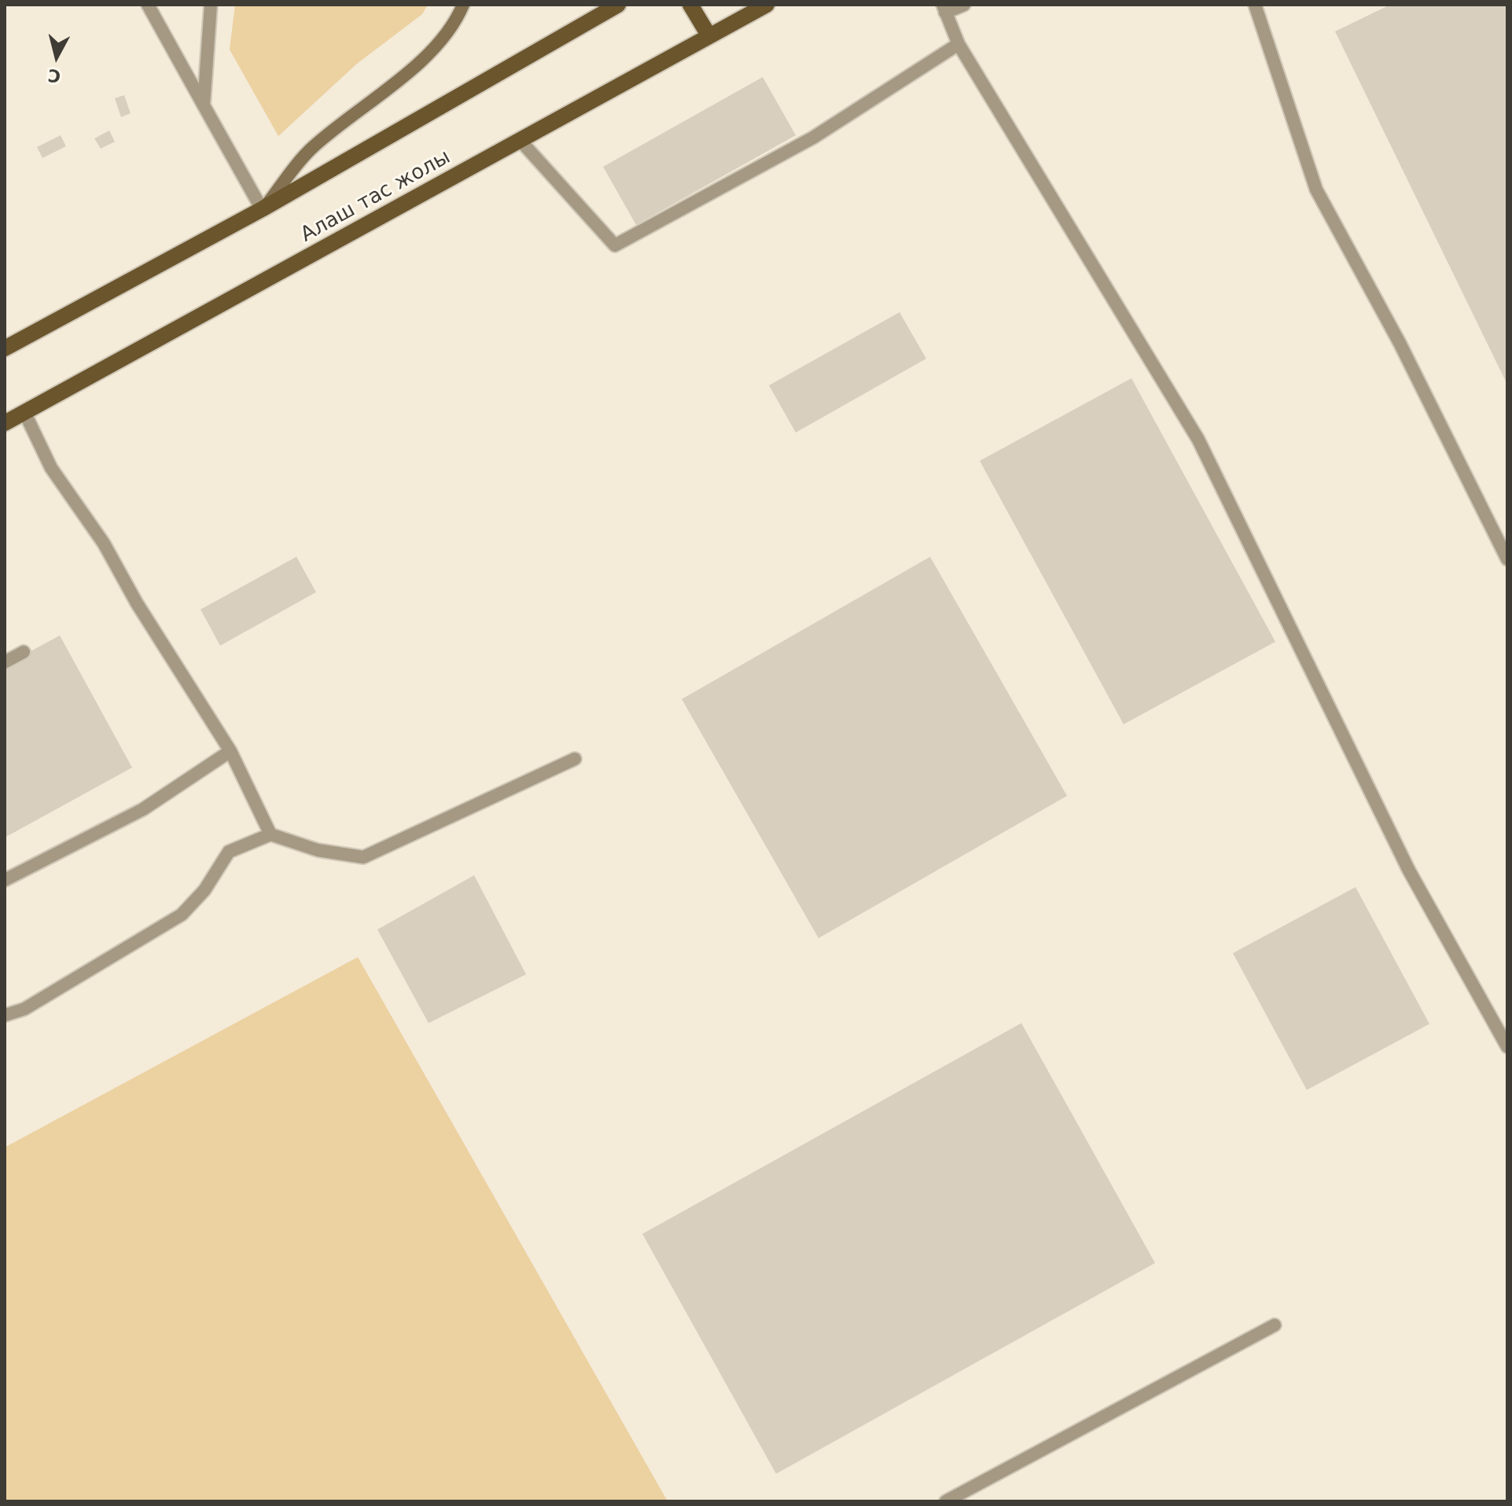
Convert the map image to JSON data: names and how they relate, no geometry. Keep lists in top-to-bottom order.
{
  "streets": {
    "main road": ["Алаш тас жолы"]
  },
  "north": "bottom"
}
